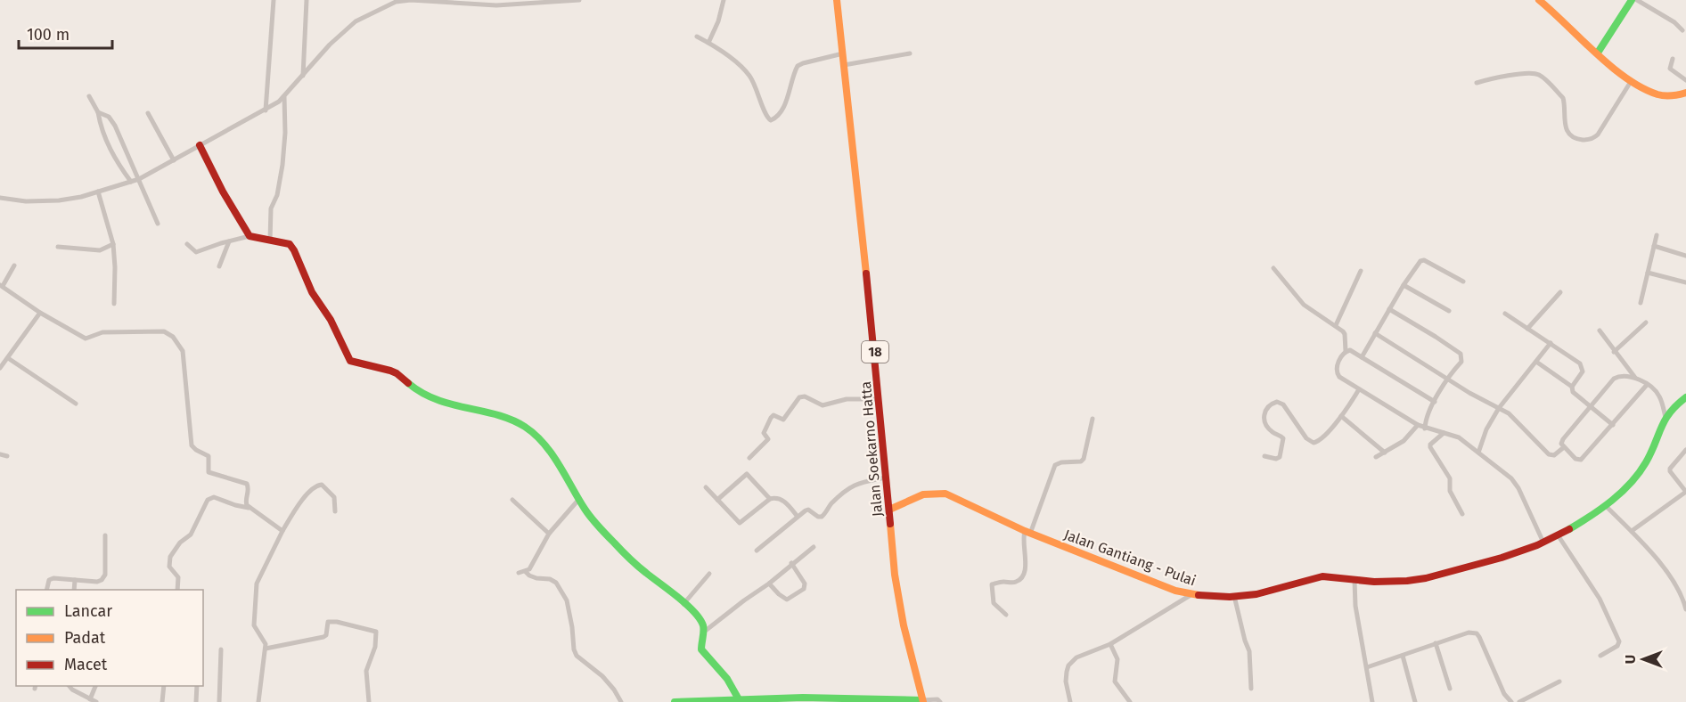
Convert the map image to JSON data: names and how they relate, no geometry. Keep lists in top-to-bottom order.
{
  "streets": {
    "main road": ["18", "Jalan Soekarno Hatta", "Jalan Gantiang - Pulai"]
  },
  "crossings": [
    ["Jalan Soekarno Hatta", "Jalan Gantiang - Pulai"]
  ],
  "legend": ["Lancar", "Padat", "Macet"],
  "scale_bar": "100 m",
  "north": "left"
}
